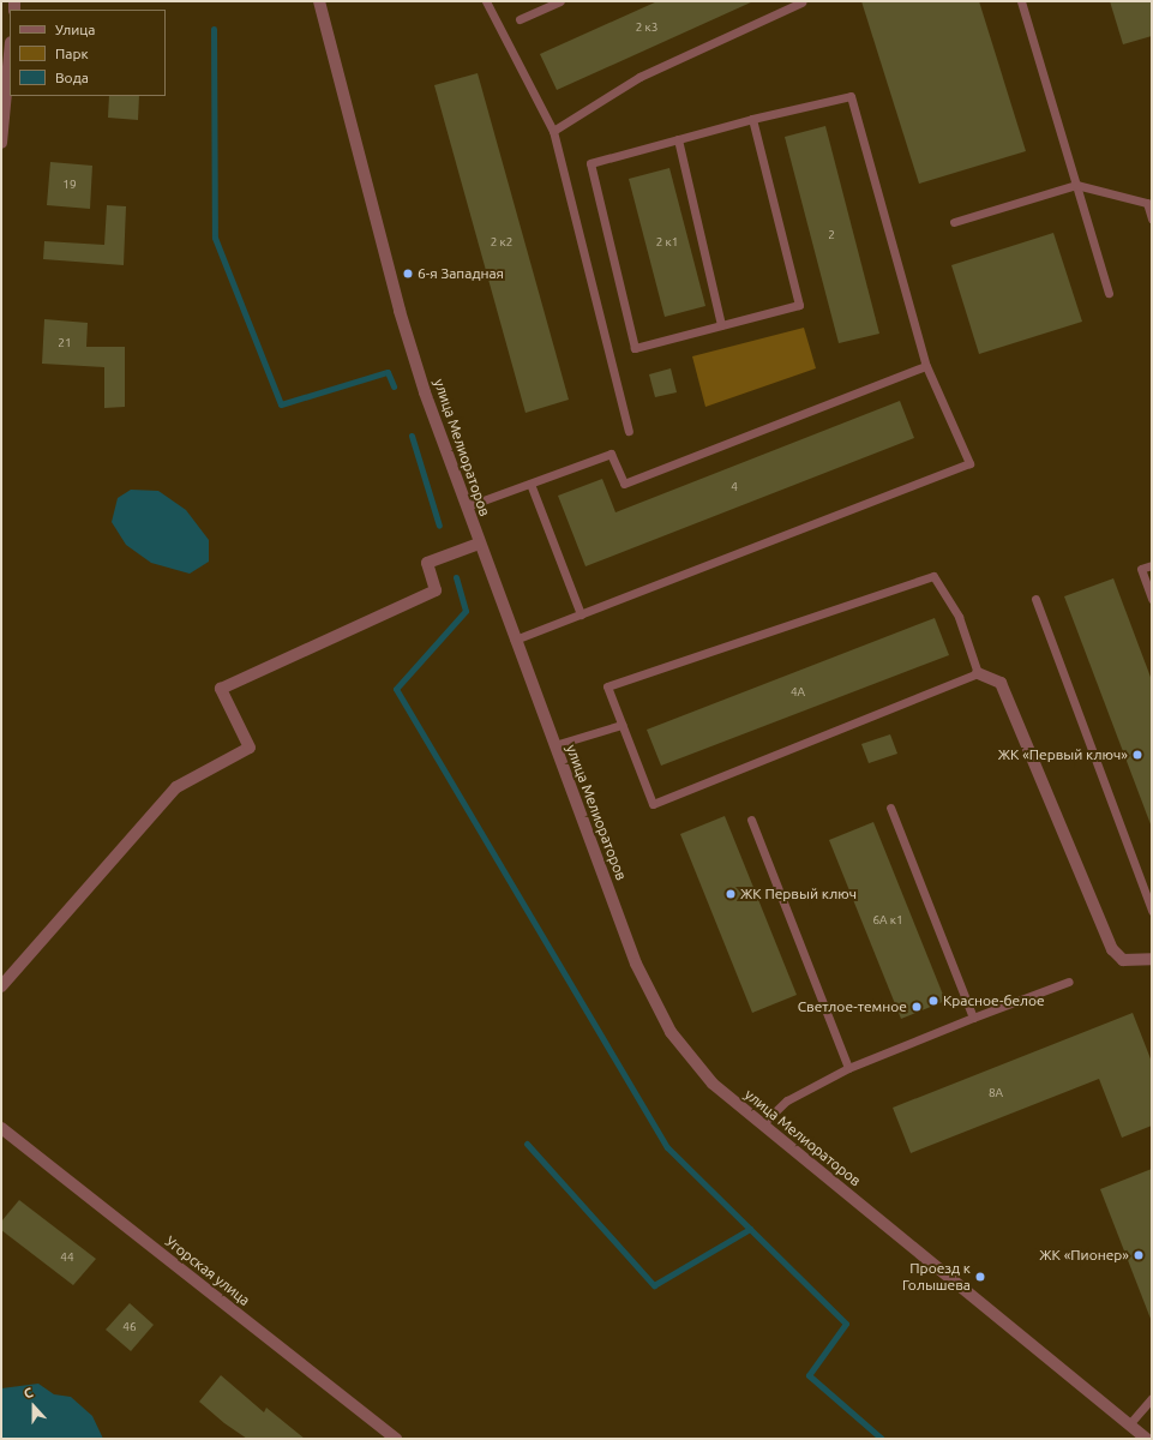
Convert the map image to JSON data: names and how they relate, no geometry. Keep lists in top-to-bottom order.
{
  "streets": {
    "street": ["улица Мелиораторов", "Угорская улица"]
  },
  "places": [
    "6-я Западная",
    "ЖК «Первый ключ»",
    "ЖК Первый ключ",
    "Красное-белое",
    "Светлое-темное",
    "ЖК «Пионер»",
    "Проезд к Голышева"
  ],
  "house_numbers": [
    "2 к3",
    "19",
    "2",
    "2 к2",
    "2 к1",
    "21",
    "4",
    "4А",
    "6А к1",
    "8А",
    "44",
    "46"
  ],
  "legend": ["Улица", "Парк", "Вода"],
  "north": "top"
}
